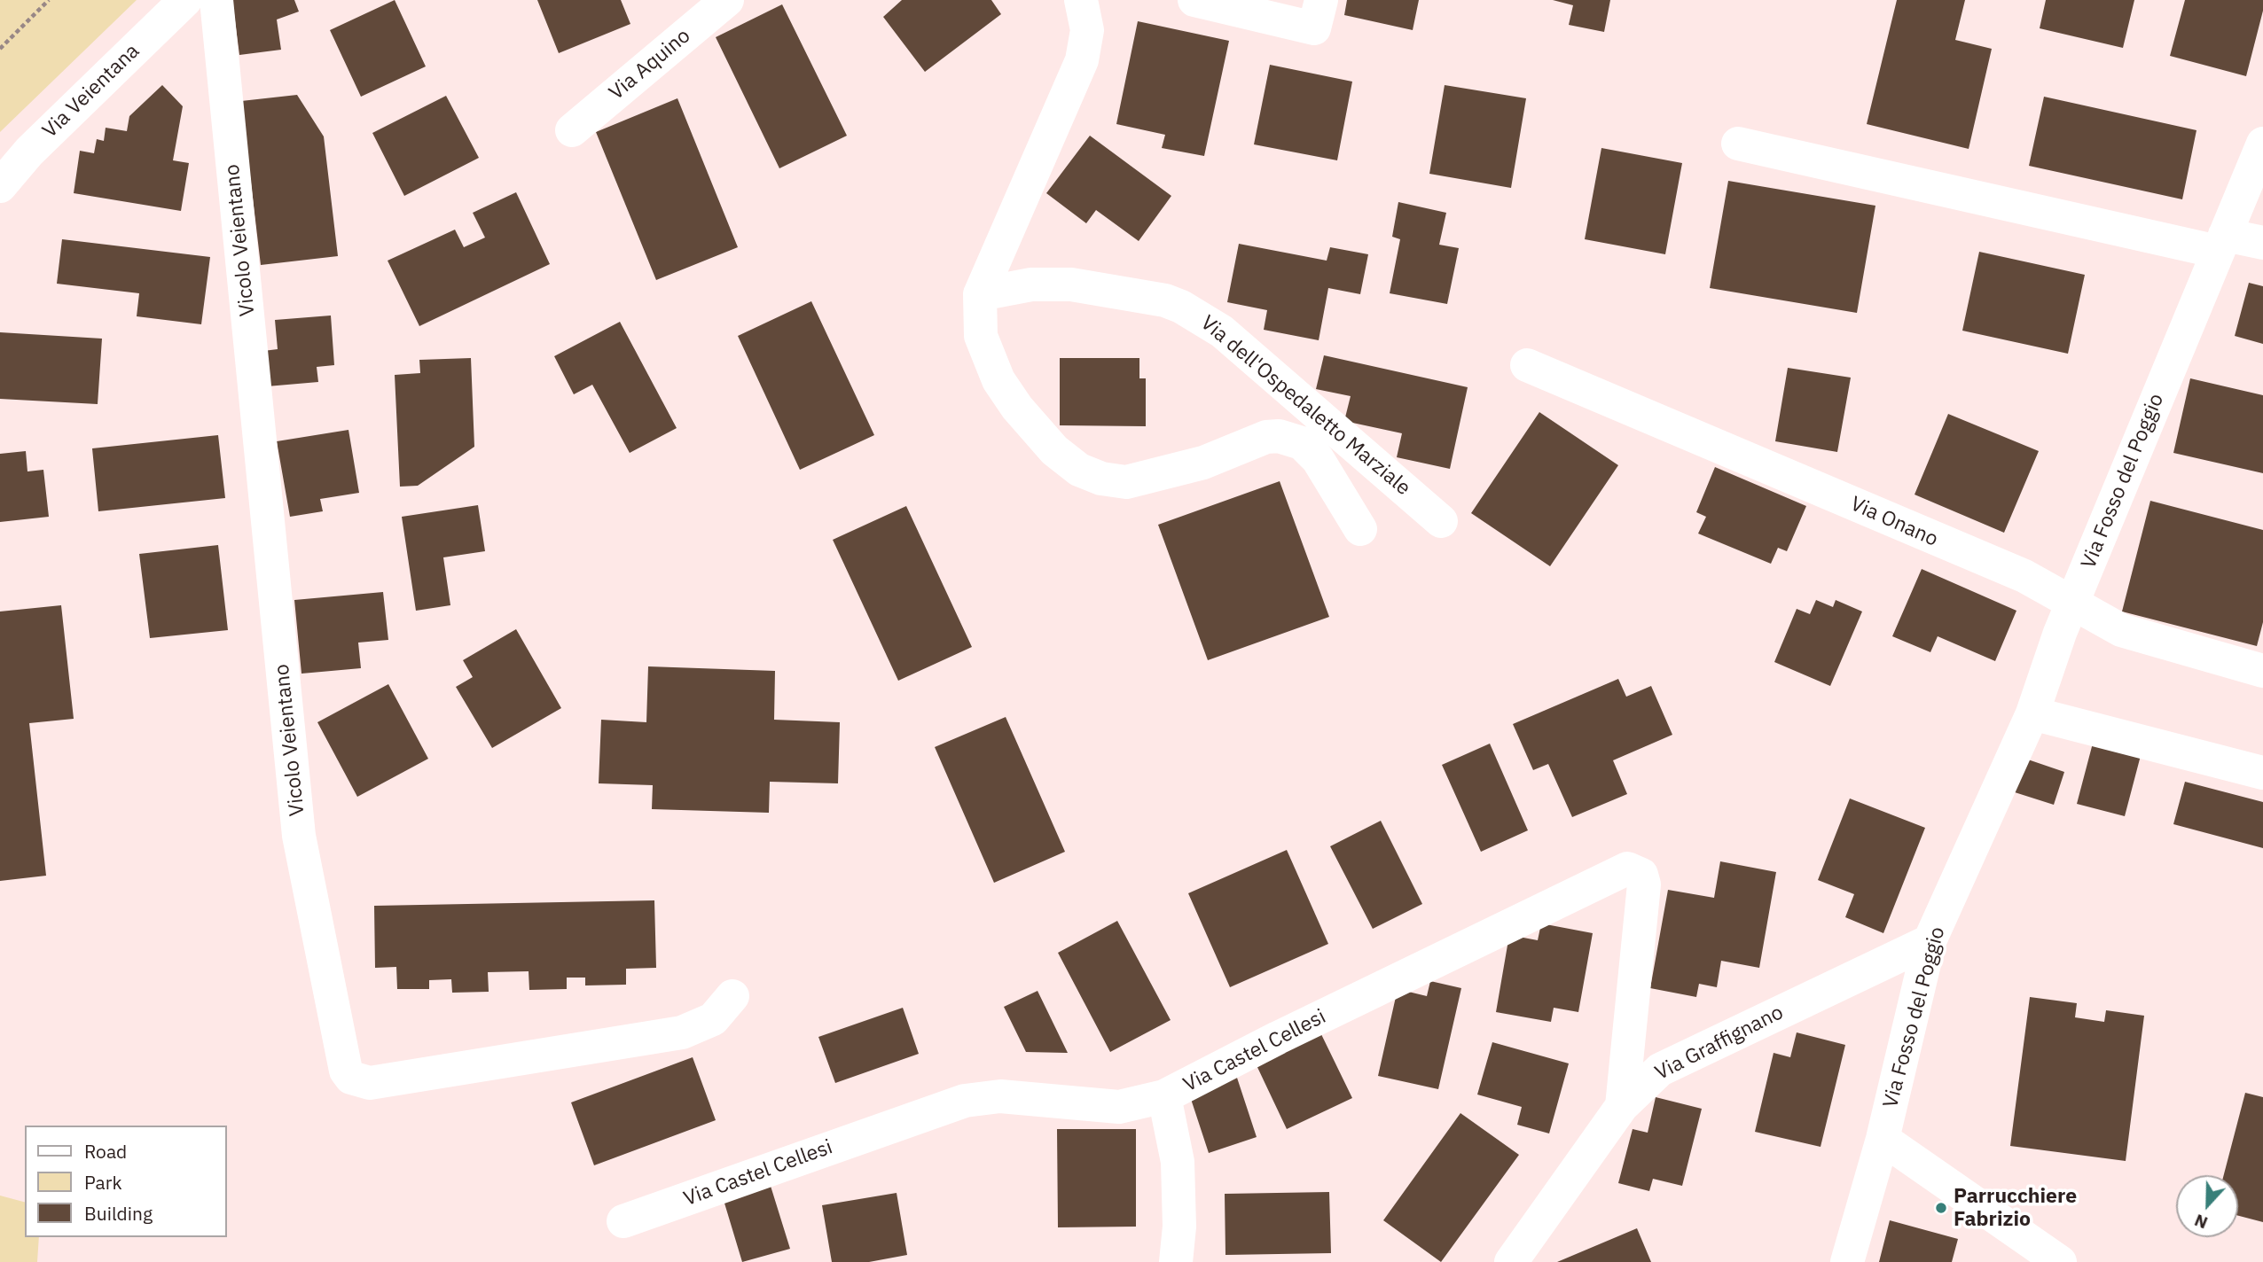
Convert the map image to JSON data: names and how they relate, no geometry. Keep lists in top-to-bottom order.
{
  "streets": {
    "street": [
      "Via Aquino",
      "Via Veientana",
      "Vicolo Veientano",
      "Via dell'Ospedaletto Marziale",
      "Via Fosso del Poggio",
      "Via Onano",
      "Via Graffignano",
      "Via Castel Cellesi"
    ]
  },
  "crossings": [
    ["Via Fosso del Poggio", "Via Onano"],
    ["Via Fosso del Poggio", "Via Graffignano"],
    ["Via Graffignano", "Via Castel Cellesi"]
  ],
  "places": ["Parrucchiere Fabrizio"],
  "legend": ["Road", "Park", "Building"],
  "north": "bottom"
}
